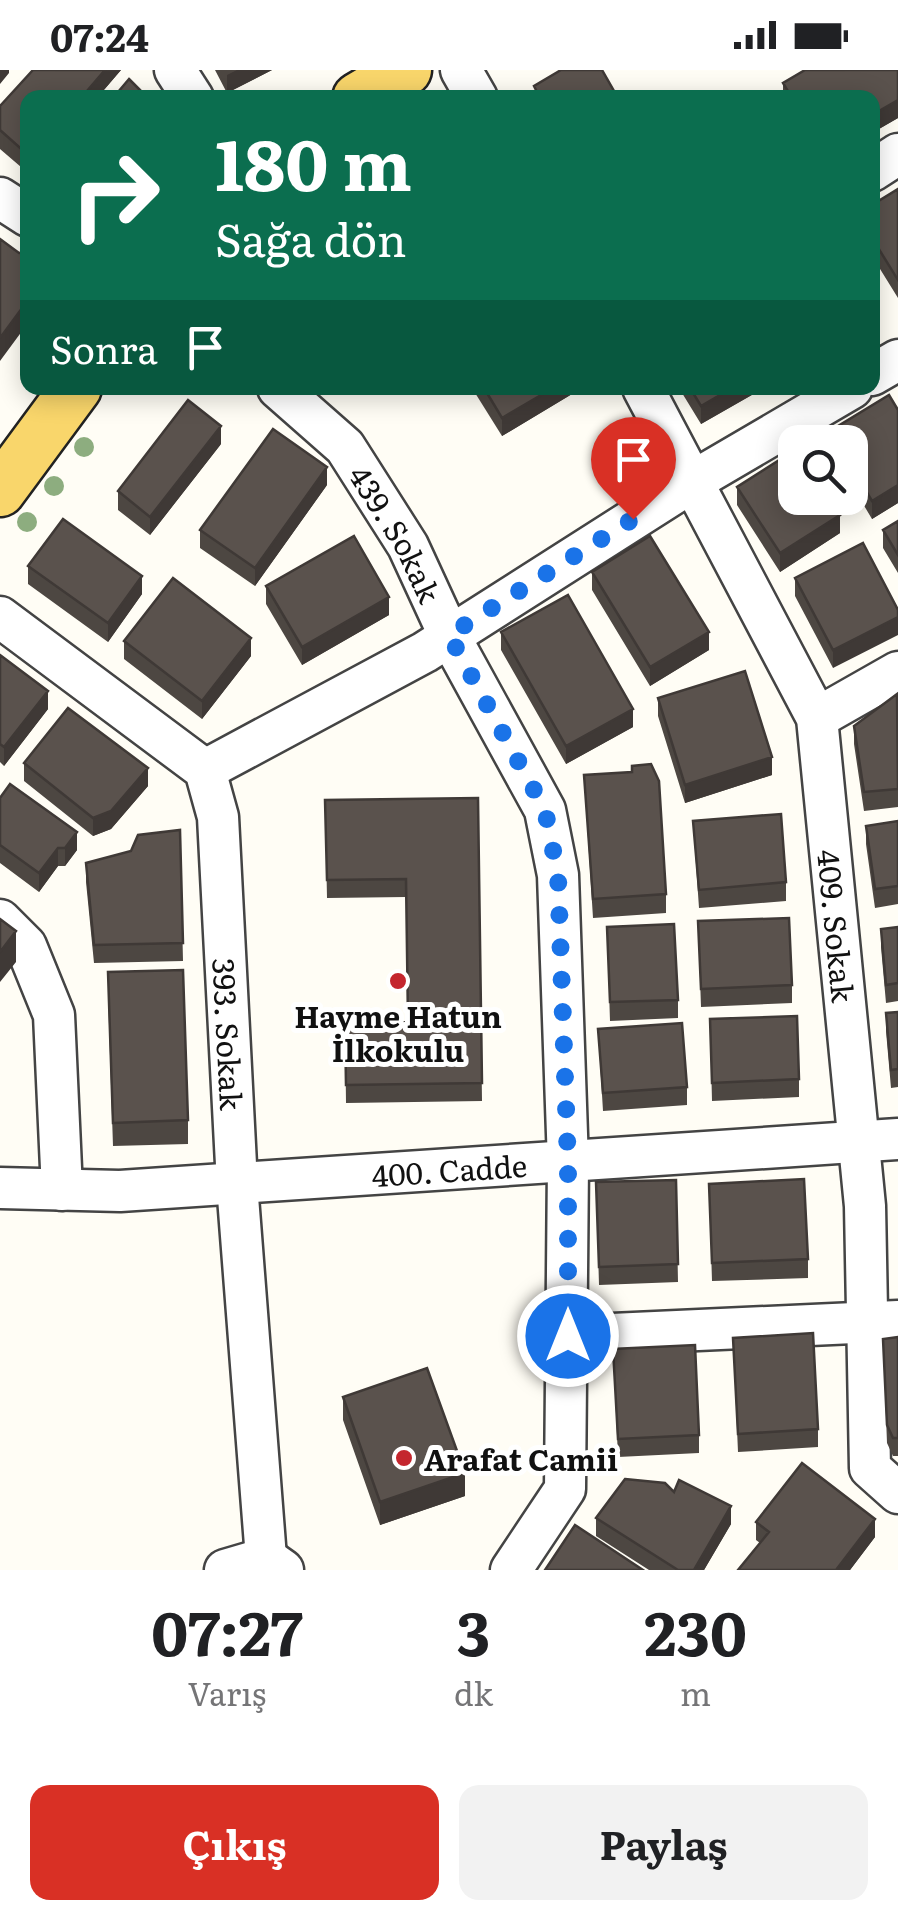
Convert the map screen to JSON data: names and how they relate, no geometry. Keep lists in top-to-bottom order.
{
  "streets": {
    "street": [
      "439. Sokak",
      "409. Sokak",
      "393. Sokak",
      "400. Cadde"
    ]
  },
  "crossings": [
    ["439. Sokak", "400. Cadde"],
    ["409. Sokak", "400. Cadde"],
    ["393. Sokak", "400. Cadde"]
  ],
  "places": ["Hayme Hatun İlkokulu", "Arafat Camii"],
  "page": {
    "status": "07:24",
    "turn": ["180 m", "Sağa dön"],
    "then": "Sonra",
    "eta": [
      "07:27",
      "Varış",
      "3",
      "dk",
      "230",
      "m"
    ],
    "buttons": ["Çıkış", "Paylaş"]
  }
}
